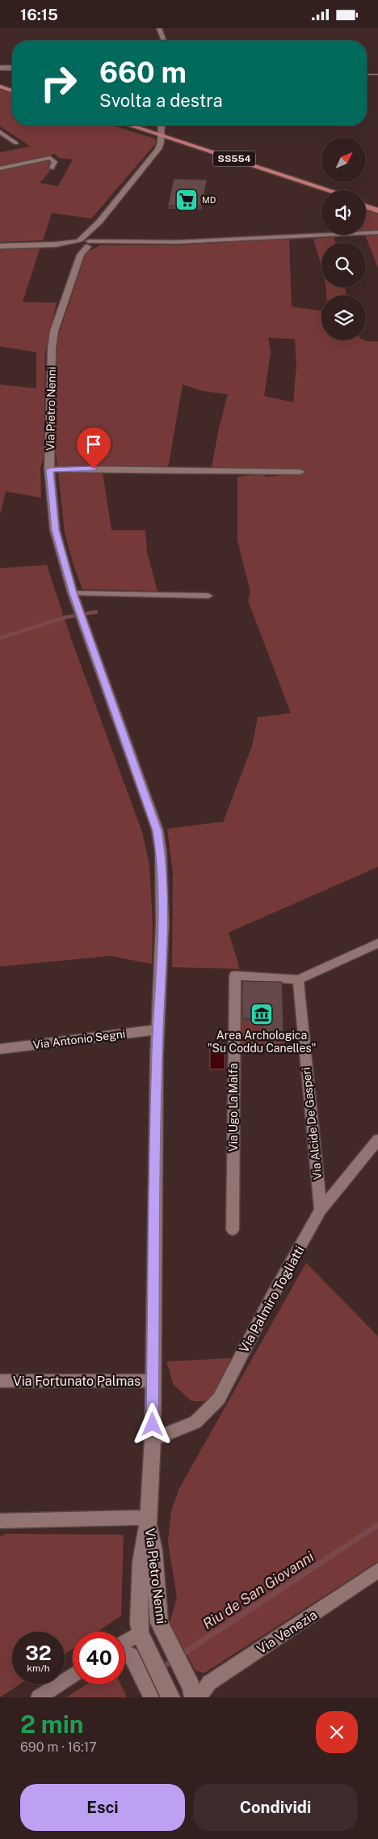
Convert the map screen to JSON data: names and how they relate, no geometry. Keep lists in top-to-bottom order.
{
  "streets": {
    "main road": ["SS554"],
    "street": [
      "Via Pietro Nenni",
      "Via Antonio Segni",
      "Via Ugo La Malfa",
      "Via Alcide De Gasperi",
      "Via Palmiro Togliatti",
      "Via Fortunato Palmas",
      "Via Venezia"
    ]
  },
  "crossings": [
    ["SS554", "Via Pietro Nenni"],
    ["Via Pietro Nenni", "Via Antonio Segni"],
    ["Via Pietro Nenni", "Via Palmiro Togliatti"],
    ["Via Pietro Nenni", "Via Fortunato Palmas"],
    ["Via Pietro Nenni", "Via Venezia"],
    ["Via Ugo La Malfa", "Via Alcide De Gasperi"],
    ["Via Alcide De Gasperi", "Via Palmiro Togliatti"]
  ],
  "water": ["Riu de San Giovanni"],
  "places": {
    "supermarket": ["MD"],
    "museum": ["Area Archologica \"Su Coddu Canelles\""]
  },
  "north": "top right",
  "page": {
    "status": "16:15",
    "turn": ["660 m", "Svolta a destra"],
    "speed": "32 km/h",
    "limit": "40",
    "heading": ["2 min", "690 m · 16:17"],
    "buttons": ["Esci", "Condividi"]
  }
}
